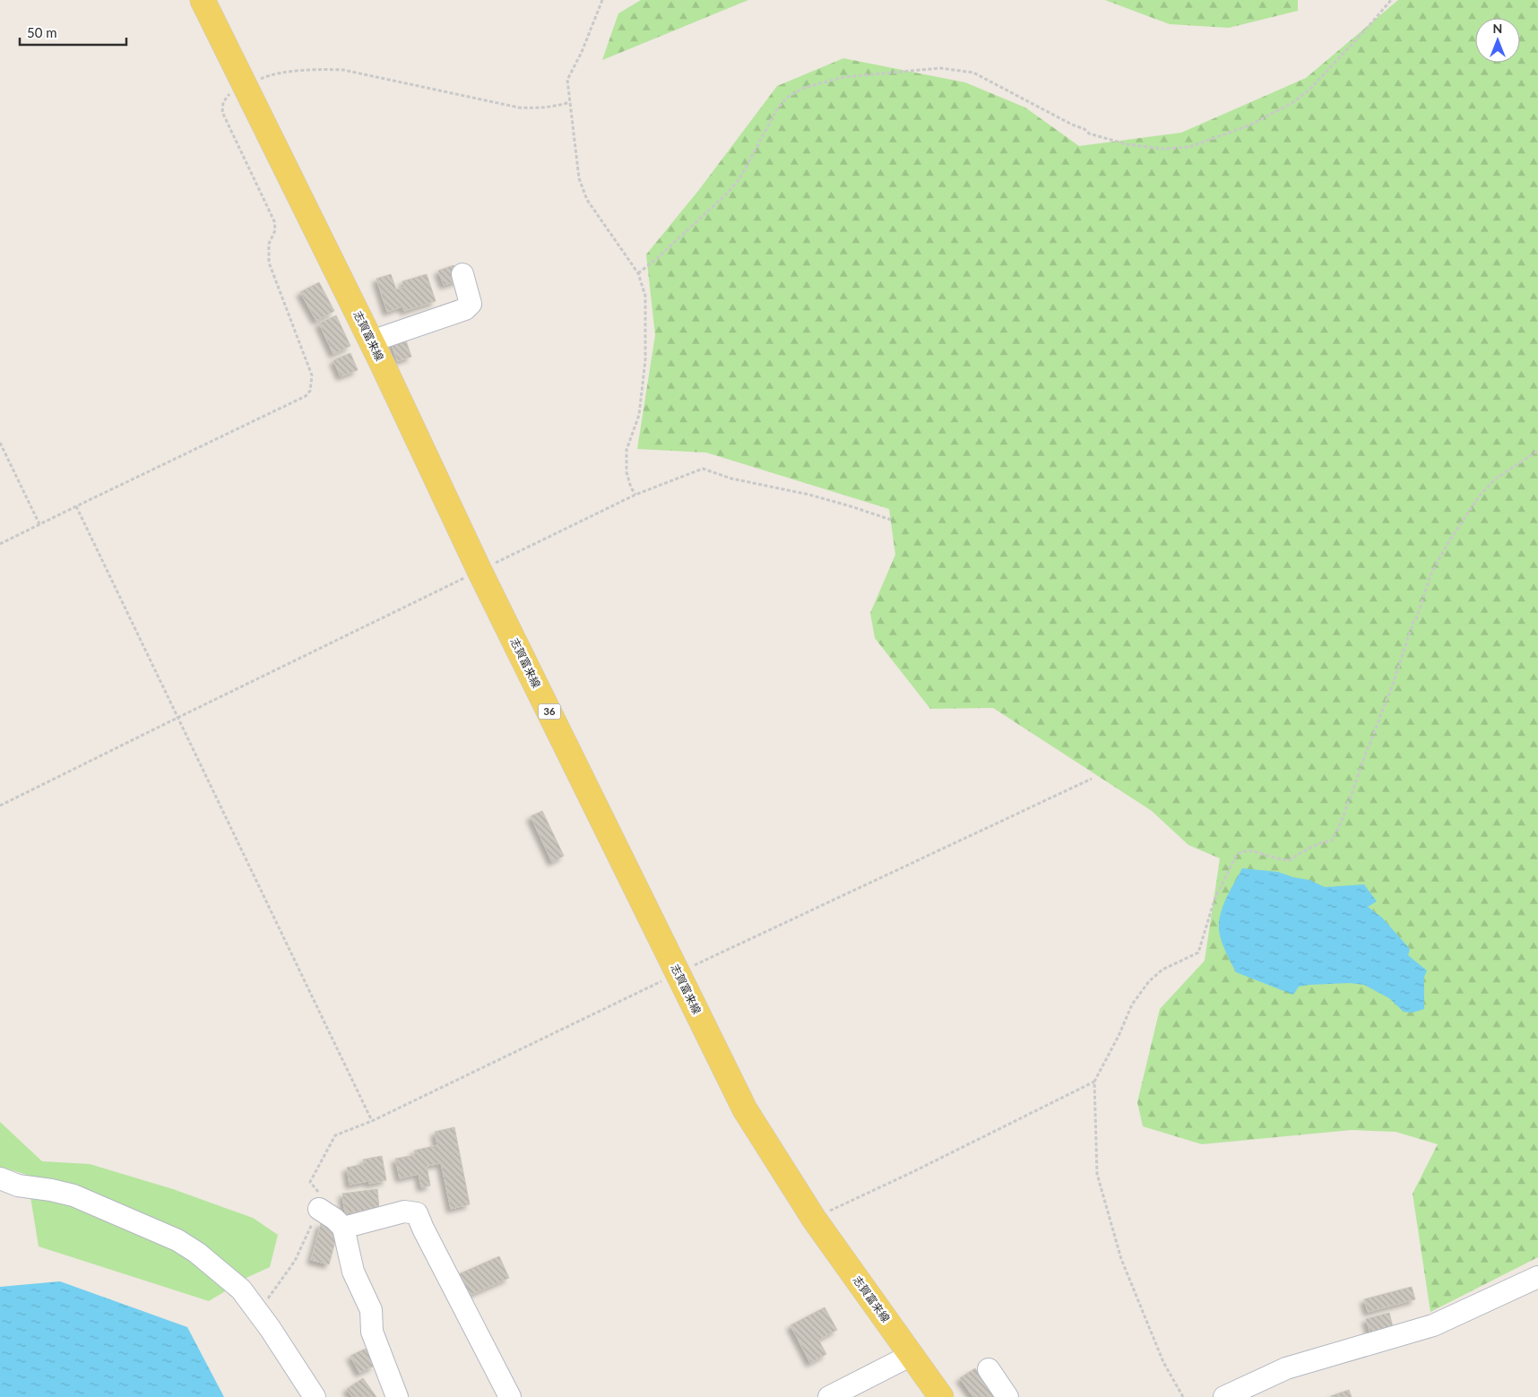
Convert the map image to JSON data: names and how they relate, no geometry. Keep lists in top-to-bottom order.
{
  "streets": {
    "main road": ["志賀富来線", "36"]
  },
  "scale_bar": "50 m",
  "north": "top"
}
